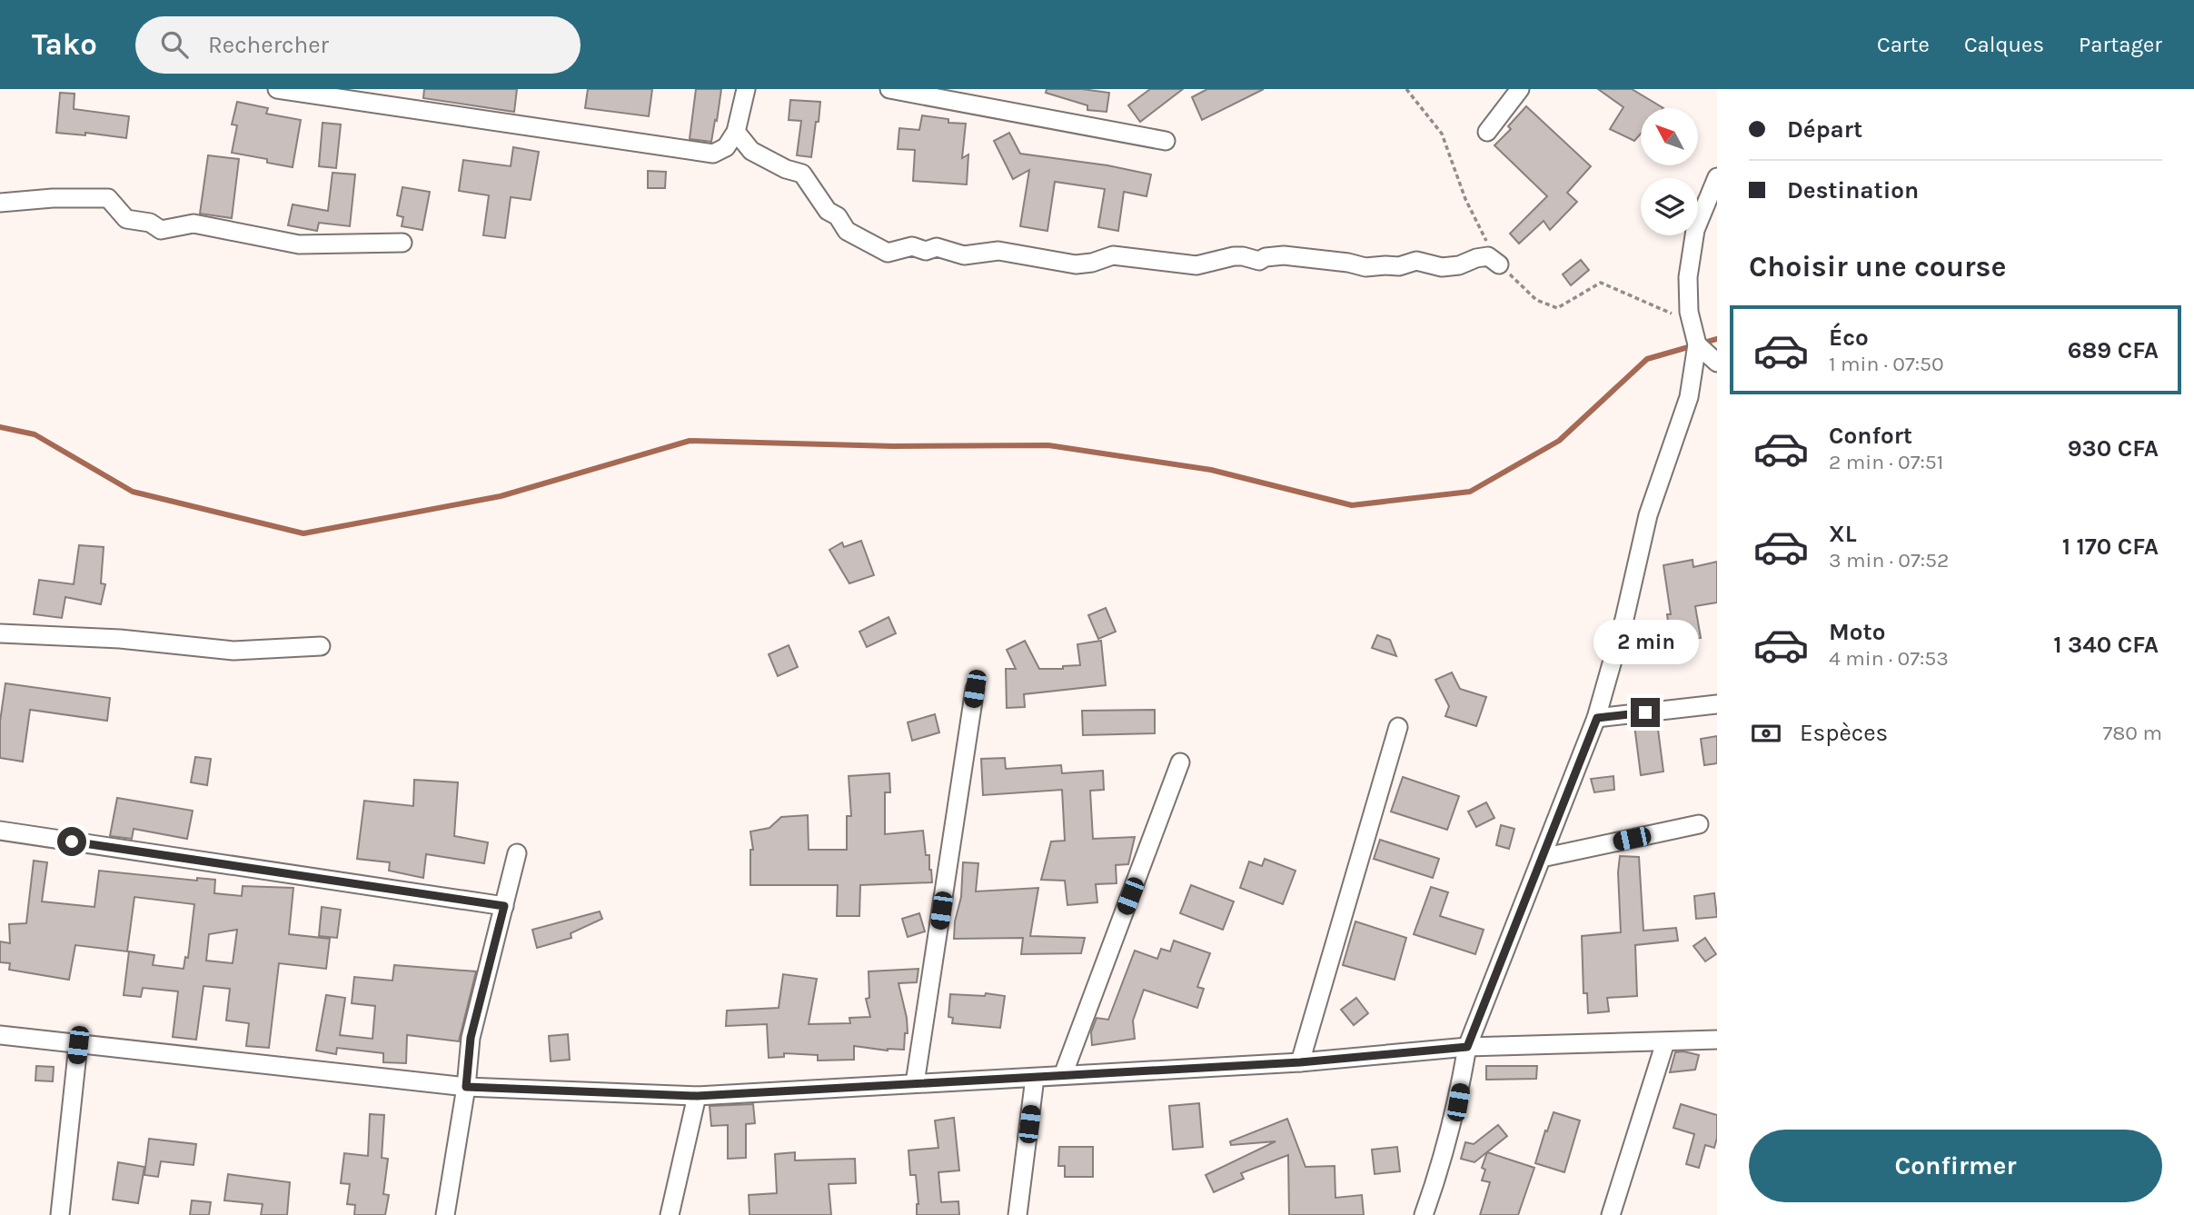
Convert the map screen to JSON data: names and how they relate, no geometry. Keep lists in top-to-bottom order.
{
  "north": "top left",
  "page": {
    "header": "Tako",
    "search": "Rechercher",
    "nav": ["Carte", "Calques", "Partager"],
    "banner": ["Départ", "Destination"],
    "heading": "Choisir une course",
    "list": [
      {
        "name": "Éco",
        "note": "1 min · 07:50",
        "value": "689 CFA"
      },
      {
        "name": "Confort",
        "note": "2 min · 07:51",
        "value": "930 CFA"
      },
      {
        "name": "XL",
        "note": "3 min · 07:52",
        "value": "1 170 CFA"
      },
      {
        "name": "Moto",
        "note": "4 min · 07:53",
        "value": "1 340 CFA"
      }
    ],
    "bubble": "2 min",
    "pay": ["Espèces", "780 m"],
    "buttons": "Confirmer"
  }
}
